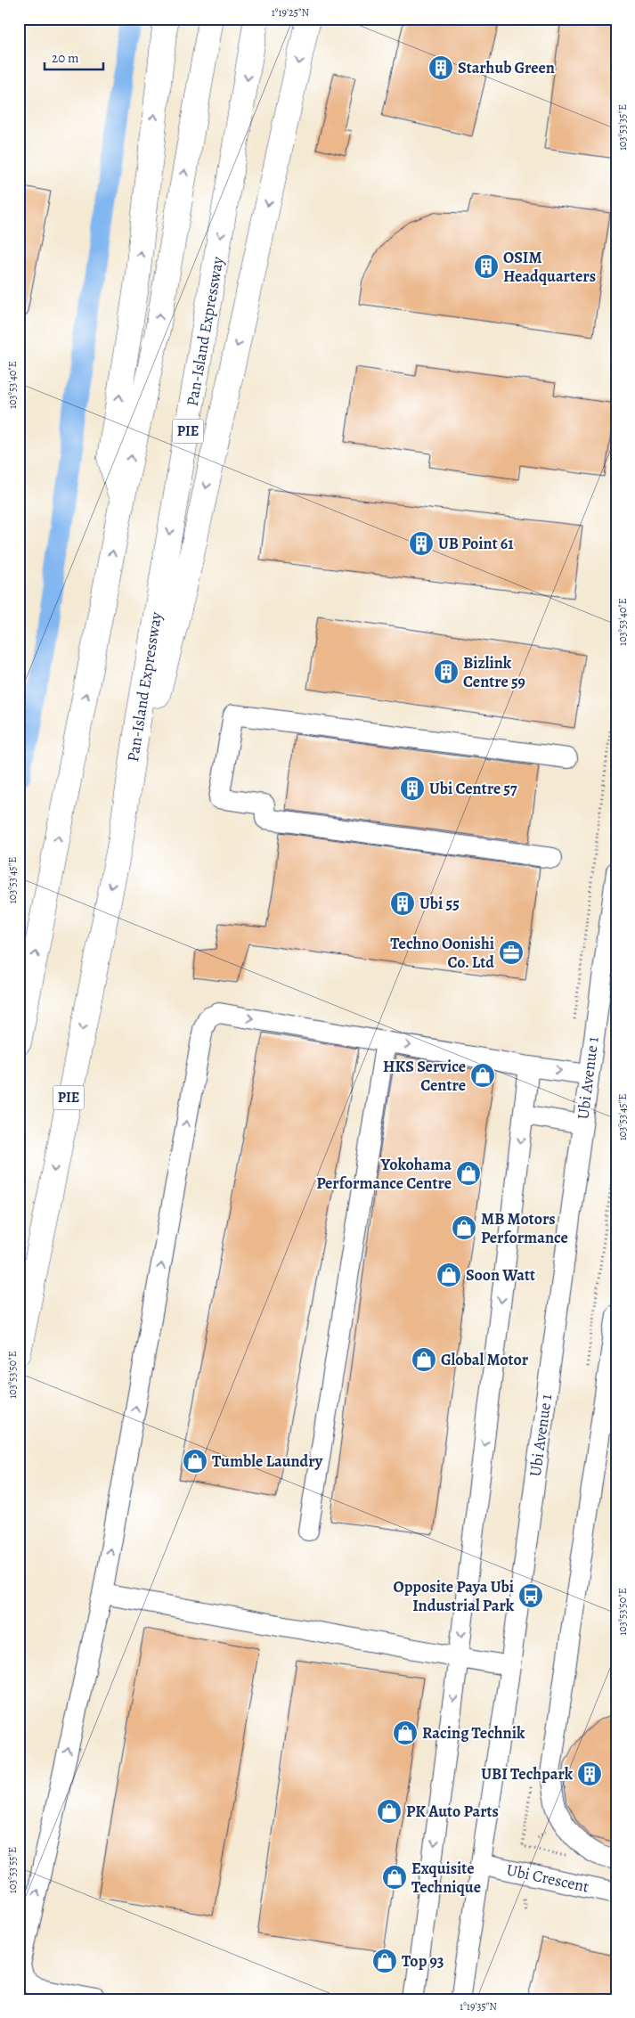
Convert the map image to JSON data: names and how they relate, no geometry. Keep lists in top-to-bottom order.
{
  "streets": {
    "highway": ["Pan-Island Expressway", "PIE"],
    "street": ["Ubi Avenue 1", "Ubi Crescent"]
  },
  "crossings": [
    ["Ubi Avenue 1", "Ubi Crescent"]
  ],
  "places": {
    "building": [
      "Starhub Green",
      "OSIM Headquarters",
      "UB Point 61",
      "Bizlink Centre 59",
      "Ubi Centre 57",
      "Ubi 55",
      "UBI Techpark"
    ],
    "office": ["Techno Oonishi Co. Ltd"],
    "shop": [
      "HKS Service Centre",
      "Yokohama Performance Centre",
      "MB Motors Performance",
      "Soon Watt",
      "Global Motor",
      "Tumble Laundry",
      "Racing Technik",
      "PK Auto Parts",
      "Exquisite Technique",
      "Top 93"
    ],
    "bus stop": ["Opposite Paya Ubi Industrial Park"]
  },
  "scale_bar": "20 m",
  "coordinates": [
    "1°19'25\"N",
    "103°53'35\"E",
    "103°53'40\"E",
    "103°53'45\"E",
    "103°53'50\"E",
    "103°53'55\"E",
    "1°19'35\"N"
  ]
}
